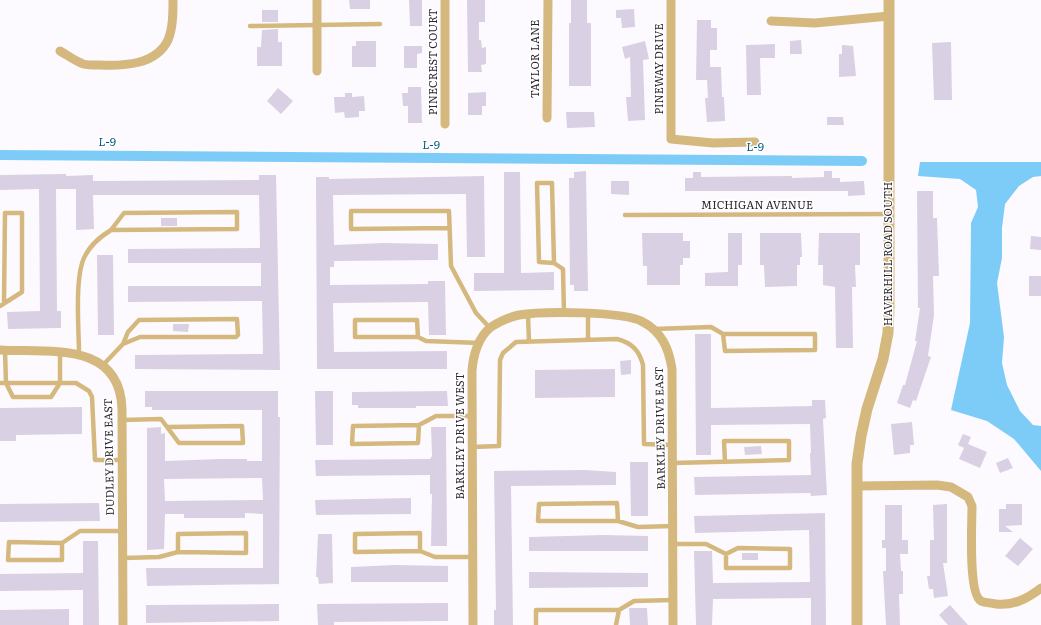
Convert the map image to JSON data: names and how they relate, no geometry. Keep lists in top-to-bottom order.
{
  "streets": {
    "street": [
      "TAYLOR LANE",
      "PINECREST COURT",
      "PINEWAY DRIVE",
      "HAVERHILL ROAD SOUTH",
      "BARKLEY DRIVE EAST",
      "BARKLEY DRIVE WEST",
      "DUDLEY DRIVE EAST"
    ],
    "lane": ["MICHIGAN AVENUE"]
  },
  "crossings": [
    ["MICHIGAN AVENUE", "HAVERHILL ROAD SOUTH"],
    ["BARKLEY DRIVE EAST", "BARKLEY DRIVE WEST"]
  ],
  "water": ["L-9"]
}
